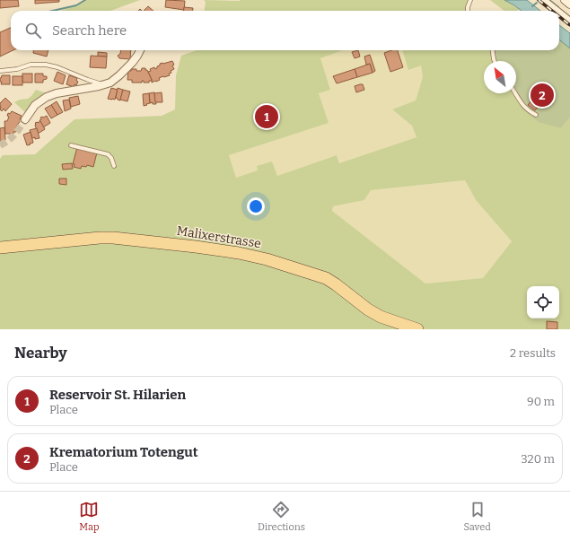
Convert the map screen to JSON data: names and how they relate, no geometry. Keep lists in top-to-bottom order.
{
  "streets": {
    "main road": ["Malixerstrasse"]
  },
  "north": "top left",
  "page": {
    "search": "Search here",
    "pins": ["2", "1"],
    "heading": ["Nearby", "2 results"],
    "list": [
      {
        "mark": "1",
        "name": "Reservoir St. Hilarien",
        "note": "Place",
        "value": "90 m"
      },
      {
        "mark": "2",
        "name": "Krematorium Totengut",
        "note": "Place",
        "value": "320 m"
      }
    ],
    "nav": ["Map", "Directions", "Saved"]
  }
}
